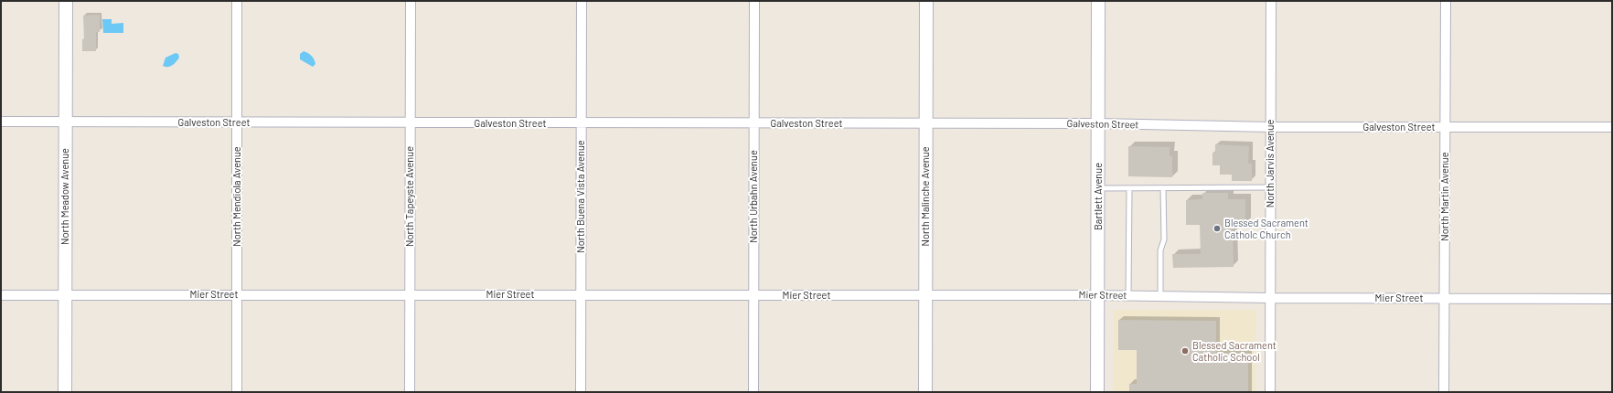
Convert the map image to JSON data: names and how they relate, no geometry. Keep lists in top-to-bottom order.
{
  "streets": {
    "main road": ["North Meadow Avenue", "North Malinche Avenue", "Bartlett Avenue"],
    "street": [
      "Galveston Street",
      "North Jarvis Avenue",
      "North Mendiola Avenue",
      "North Tapeyste Avenue",
      "North Buena Vista Avenue",
      "North Urbahn Avenue",
      "North Martin Avenue",
      "Mier Street"
    ]
  },
  "crossings": [
    ["Galveston Street", "North Jarvis Avenue"],
    ["Galveston Street", "North Meadow Avenue"],
    ["Galveston Street", "North Mendiola Avenue"],
    ["Galveston Street", "North Tapeyste Avenue"],
    ["Galveston Street", "North Buena Vista Avenue"],
    ["Galveston Street", "North Urbahn Avenue"],
    ["Galveston Street", "North Malinche Avenue"],
    ["Galveston Street", "Bartlett Avenue"],
    ["Galveston Street", "North Martin Avenue"],
    ["North Jarvis Avenue", "Mier Street"],
    ["North Meadow Avenue", "Mier Street"],
    ["North Mendiola Avenue", "Mier Street"],
    ["North Tapeyste Avenue", "Mier Street"],
    ["North Buena Vista Avenue", "Mier Street"],
    ["North Urbahn Avenue", "Mier Street"],
    ["North Malinche Avenue", "Mier Street"],
    ["Bartlett Avenue", "Mier Street"],
    ["North Martin Avenue", "Mier Street"]
  ],
  "places": ["Blessed Sacrament Catholc Church", "Blessed Sacrament Catholic School"]
}
